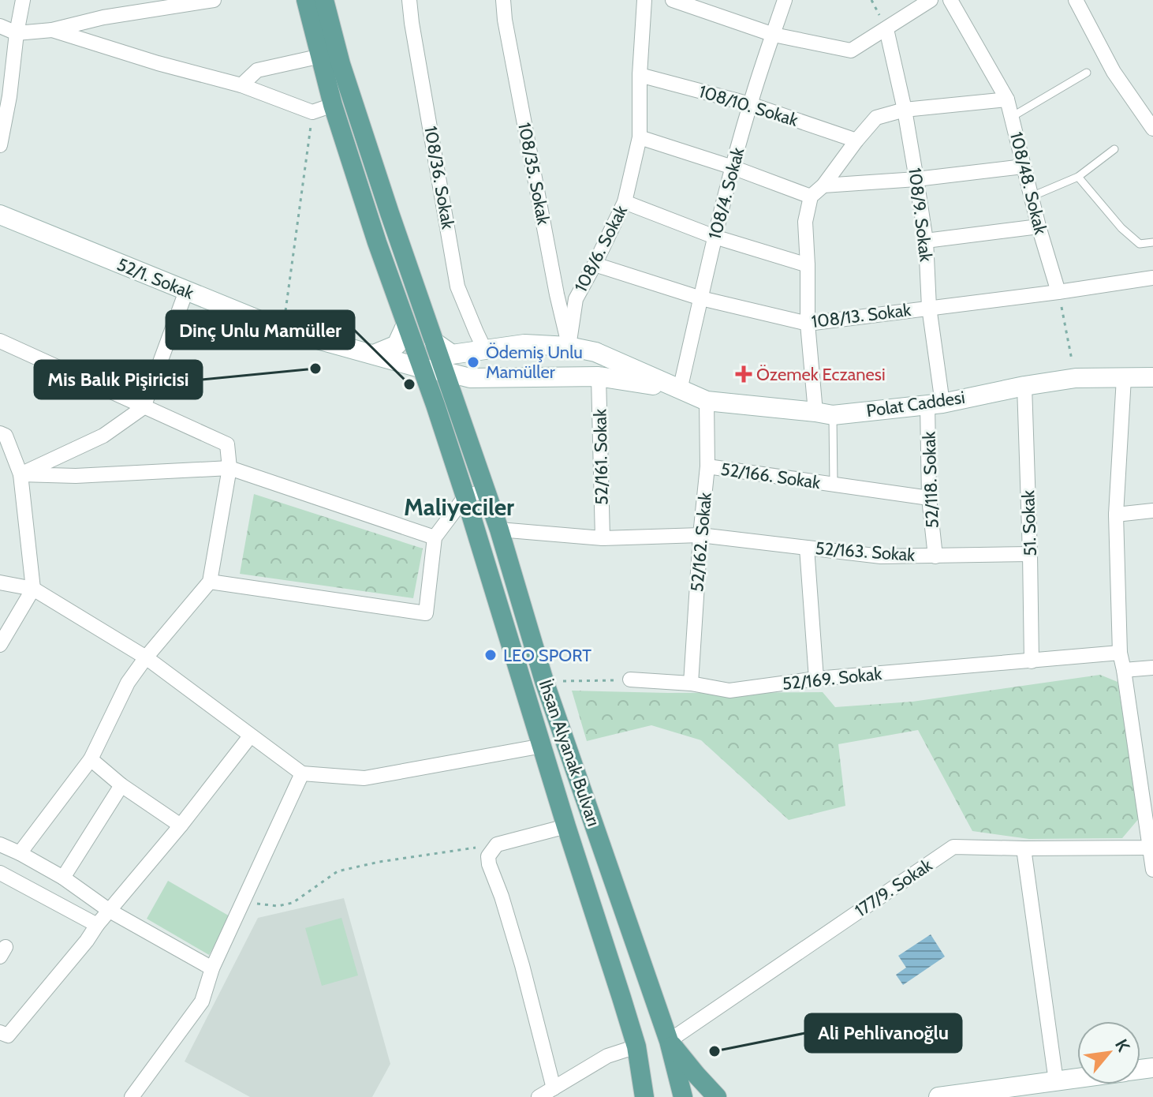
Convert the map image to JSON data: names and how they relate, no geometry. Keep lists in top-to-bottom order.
{
  "streets": {
    "main road": ["52/1. Sokak", "Polat Caddesi", "İhsan Alyanak Bulvarı"],
    "street": [
      "108/10. Sokak",
      "108/35. Sokak",
      "108/36. Sokak",
      "108/48. Sokak",
      "108/4. Sokak",
      "108/9. Sokak",
      "108/6. Sokak",
      "108/13. Sokak",
      "52/161. Sokak",
      "52/166. Sokak",
      "52/118. Sokak",
      "51. Sokak",
      "52/162. Sokak",
      "52/163. Sokak",
      "52/169. Sokak",
      "177/9. Sokak"
    ]
  },
  "crossings": [
    ["108/10. Sokak", "108/4. Sokak"],
    ["108/10. Sokak", "108/6. Sokak"],
    ["108/35. Sokak", "108/6. Sokak"],
    ["108/35. Sokak", "Polat Caddesi"],
    ["108/36. Sokak", "Polat Caddesi"],
    ["108/48. Sokak", "108/13. Sokak"],
    ["108/4. Sokak", "108/13. Sokak"],
    ["108/4. Sokak", "Polat Caddesi"],
    ["108/9. Sokak", "108/13. Sokak"],
    ["108/9. Sokak", "Polat Caddesi"],
    ["108/9. Sokak", "52/118. Sokak"],
    ["108/6. Sokak", "108/13. Sokak"],
    ["108/6. Sokak", "Polat Caddesi"],
    ["52/1. Sokak", "Polat Caddesi"],
    ["52/1. Sokak", "İhsan Alyanak Bulvarı"],
    ["Polat Caddesi", "52/161. Sokak"],
    ["Polat Caddesi", "52/166. Sokak"],
    ["Polat Caddesi", "52/118. Sokak"],
    ["Polat Caddesi", "51. Sokak"],
    ["Polat Caddesi", "52/162. Sokak"],
    ["Polat Caddesi", "İhsan Alyanak Bulvarı"],
    ["52/166. Sokak", "52/118. Sokak"],
    ["52/166. Sokak", "52/162. Sokak"],
    ["52/118. Sokak", "52/163. Sokak"],
    ["51. Sokak", "52/163. Sokak"],
    ["51. Sokak", "52/169. Sokak"],
    ["52/162. Sokak", "52/163. Sokak"],
    ["52/162. Sokak", "52/169. Sokak"],
    ["İhsan Alyanak Bulvarı", "177/9. Sokak"]
  ],
  "districts": ["Maliyeciler"],
  "places": {
    "other": [
      "Ödemiş Unlu Mamüller",
      "Mis Balık Pişiricisi",
      "Dinç Unlu Mamüller",
      "LEO SPORT",
      "Ali Pehlivanoğlu"
    ],
    "health": ["Özemek Eczanesi"]
  },
  "north": "top right"
}
